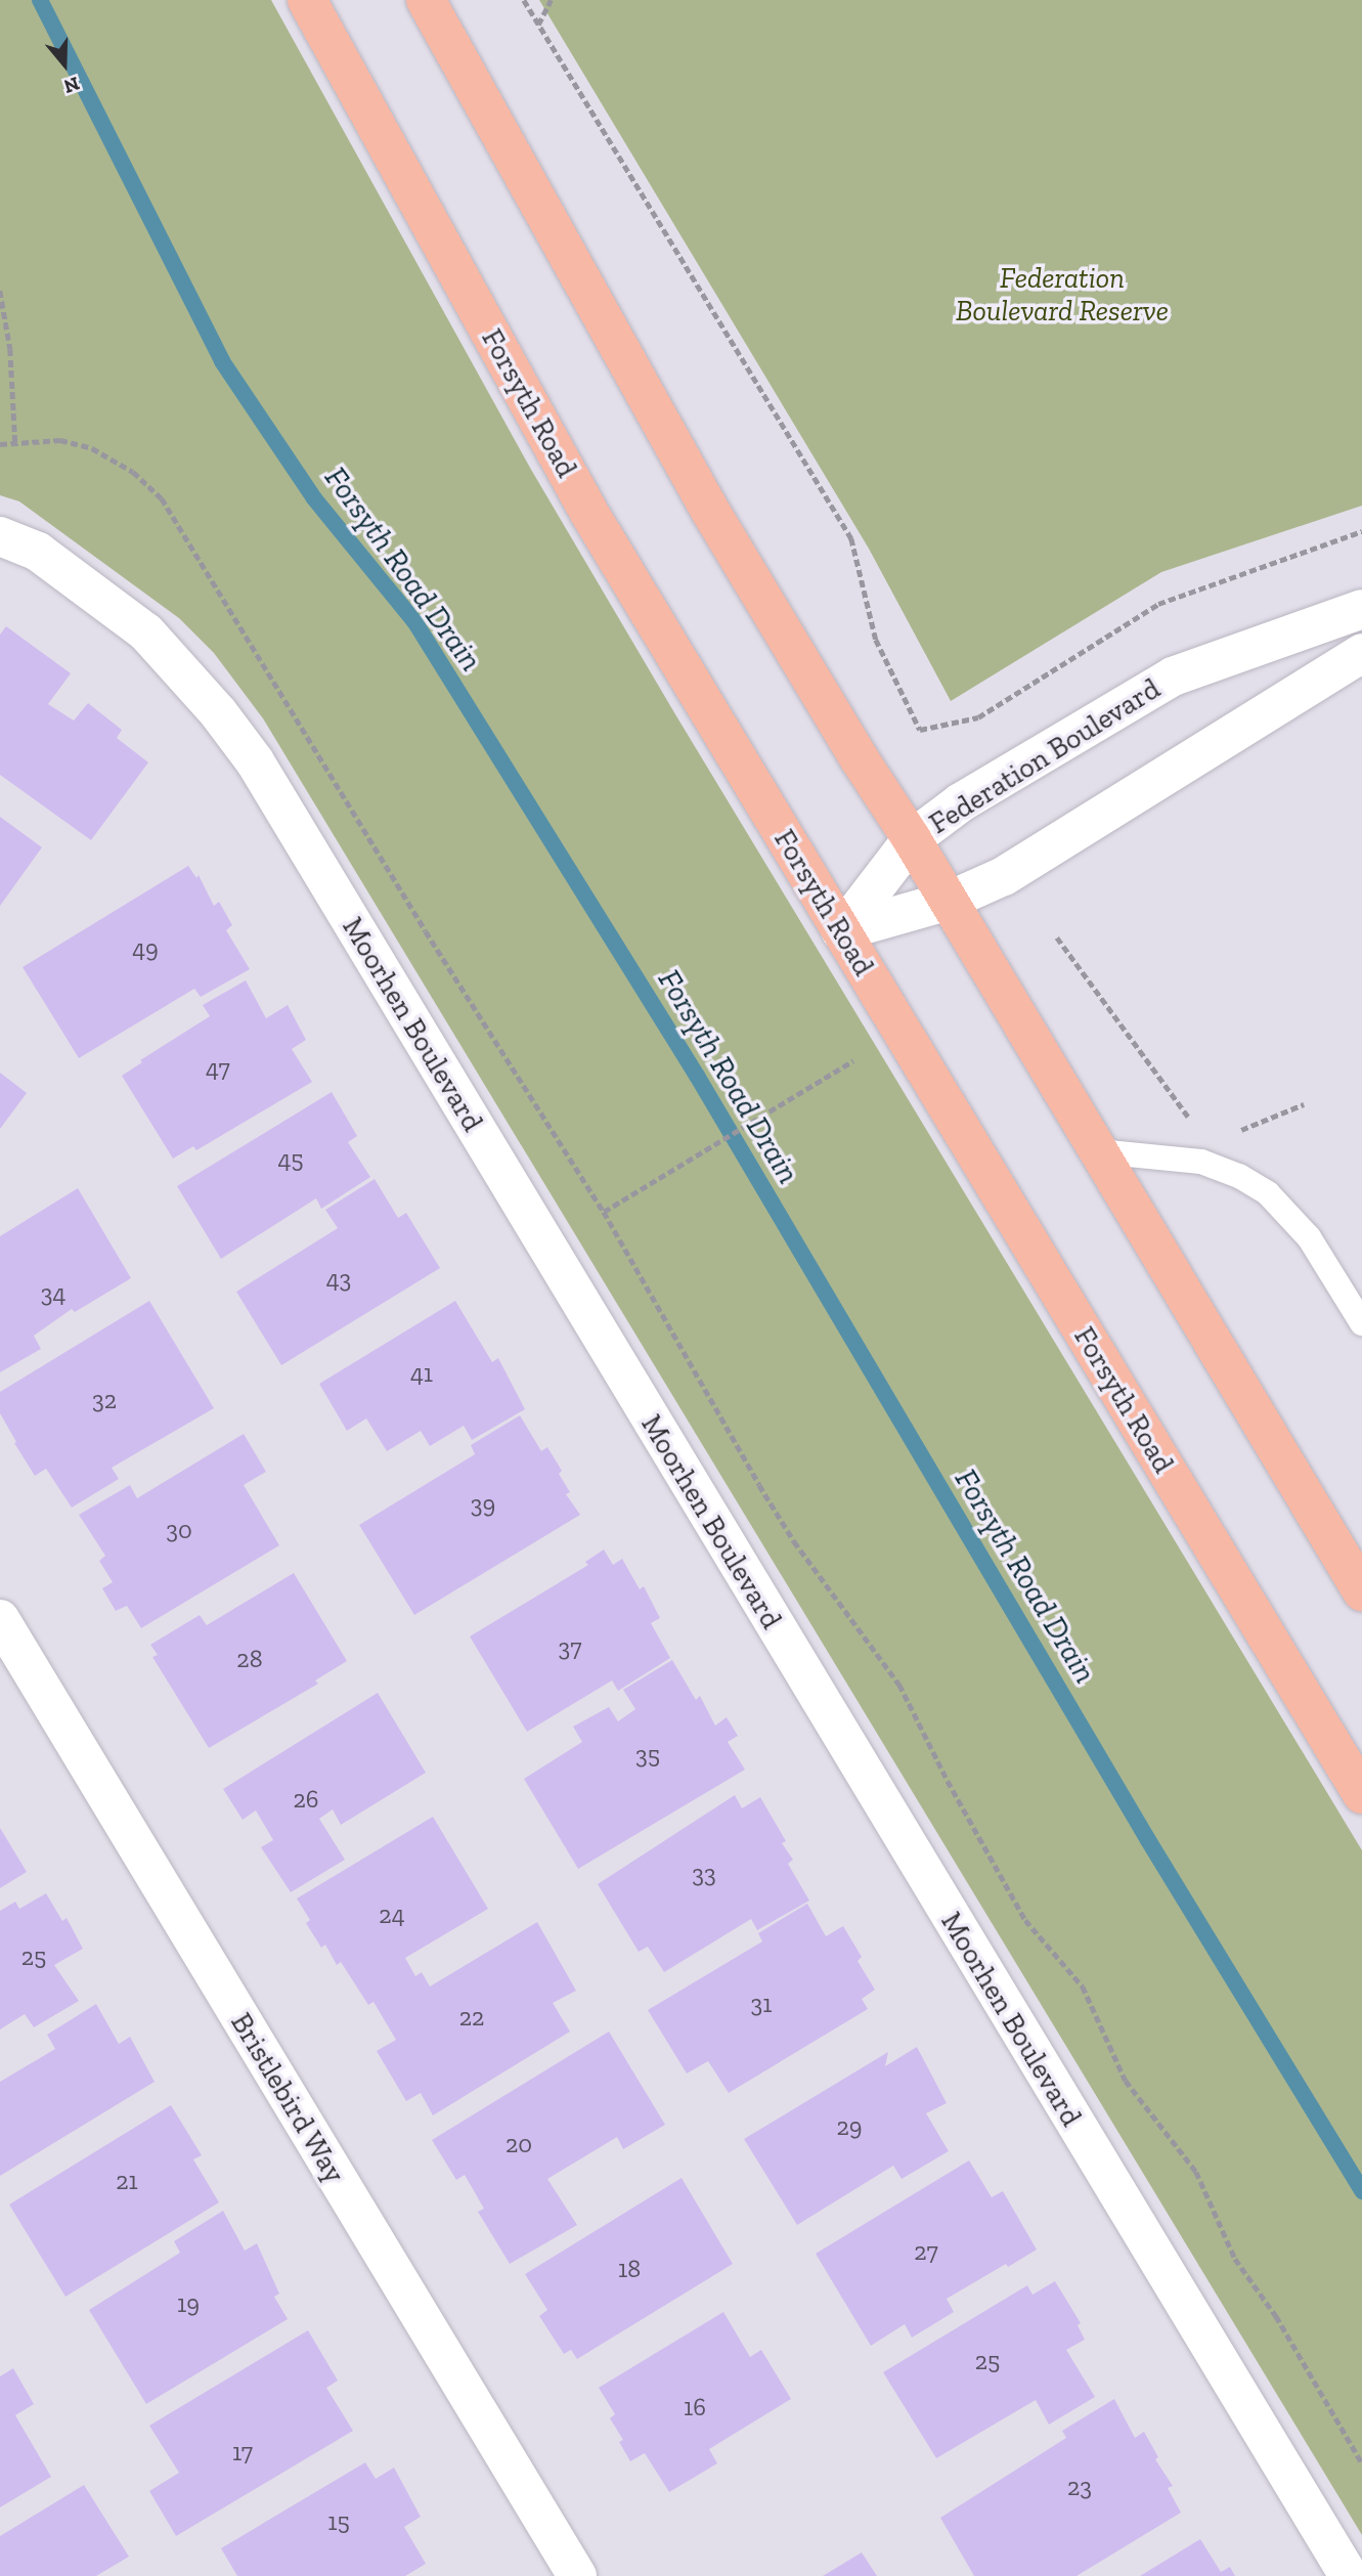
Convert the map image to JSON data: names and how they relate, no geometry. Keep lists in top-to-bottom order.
{
  "streets": {
    "highway": ["Forsyth Road"],
    "street": ["Federation Boulevard", "Moorhen Boulevard", "Bristlebird Way"]
  },
  "crossings": [
    ["Forsyth Road", "Federation Boulevard"]
  ],
  "water": ["Forsyth Road Drain"],
  "parks": ["Federation Boulevard Reserve"],
  "house_numbers": [
    "49",
    "47",
    "45",
    "43",
    "34",
    "41",
    "32",
    "39",
    "30",
    "37",
    "28",
    "35",
    "26",
    "33",
    "24",
    "25",
    "31",
    "22",
    "29",
    "20",
    "21",
    "27",
    "18",
    "19",
    "25",
    "16",
    "17",
    "23",
    "15"
  ],
  "north": "bottom"
}
